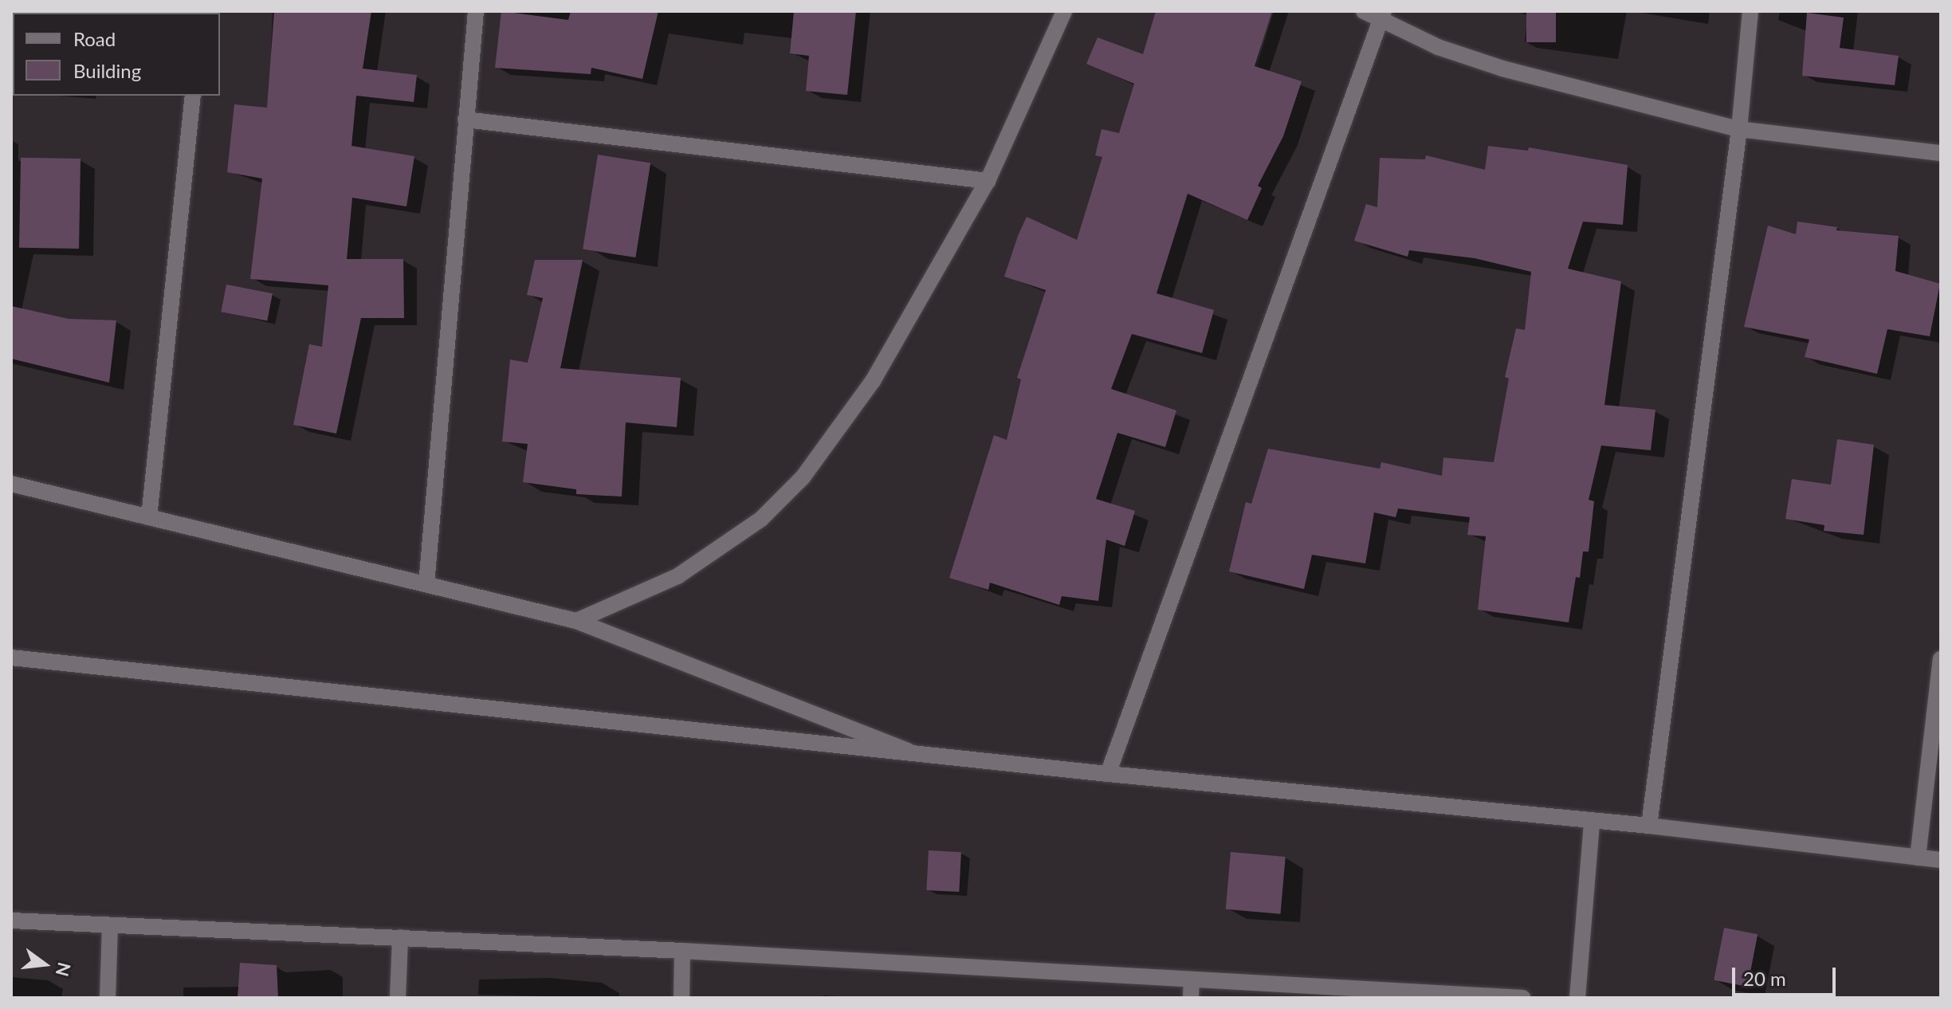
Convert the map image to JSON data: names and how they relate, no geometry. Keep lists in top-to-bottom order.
{
  "legend": ["Road", "Building"],
  "scale_bar": "20 m",
  "north": "right"
}
